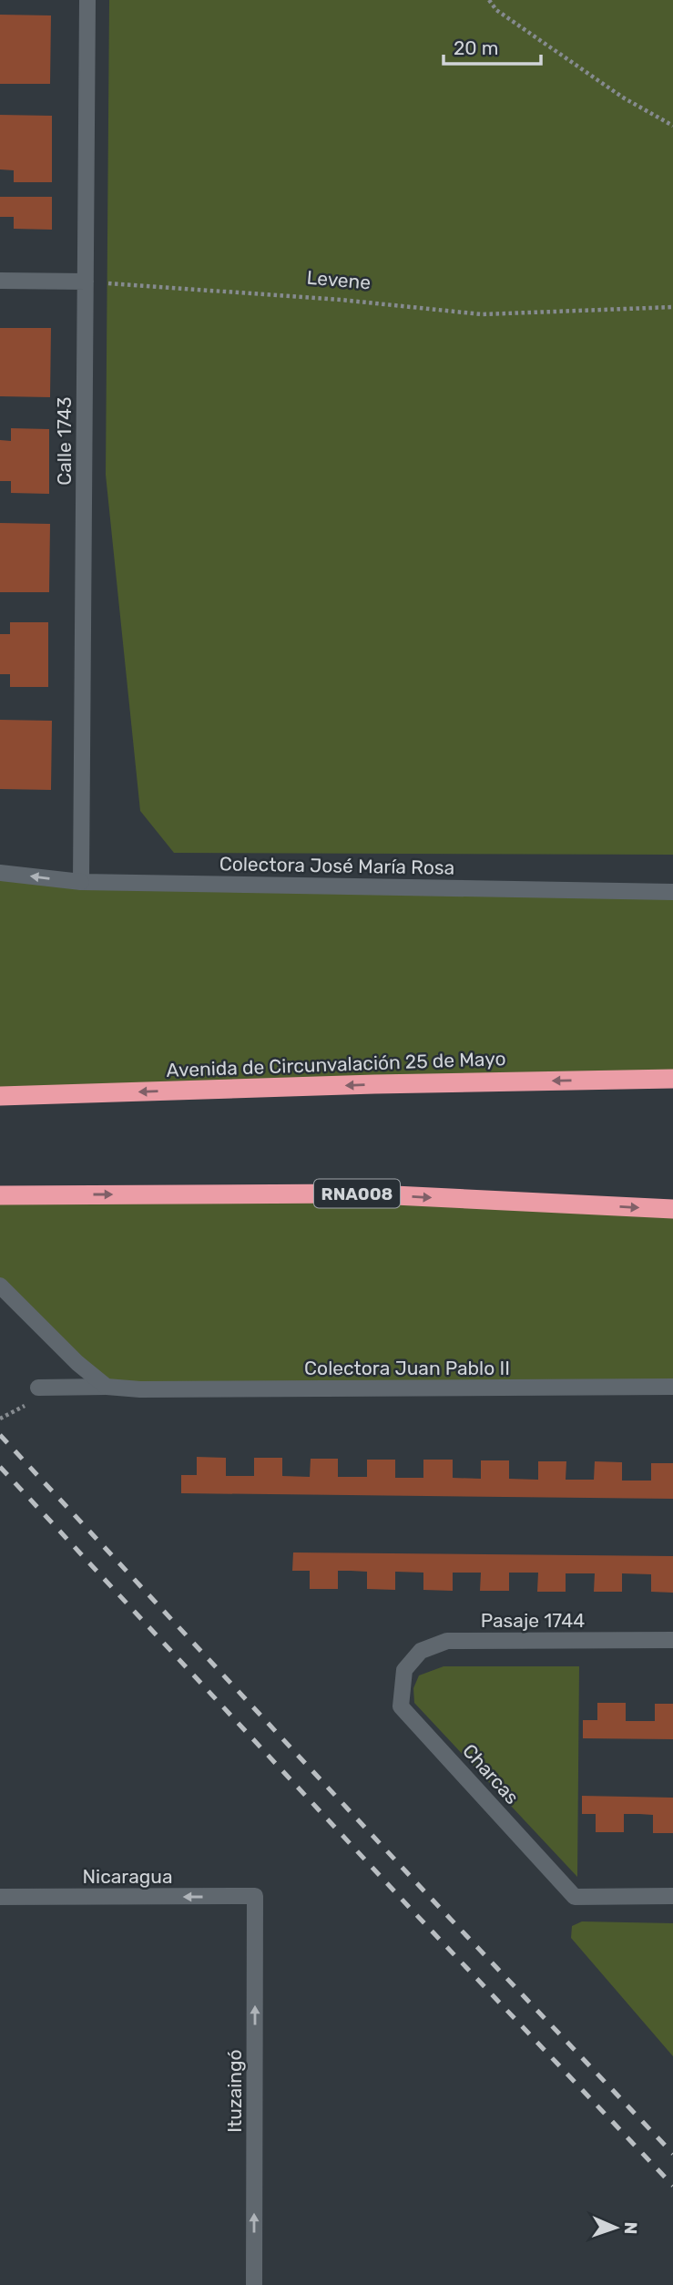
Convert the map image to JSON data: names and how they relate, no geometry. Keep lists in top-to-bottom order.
{
  "streets": {
    "highway": ["Avenida de Circunvalación 25 de Mayo", "RNA008"],
    "street": [
      "Calle 1743",
      "Colectora José María Rosa",
      "Colectora Juan Pablo II",
      "Pasaje 1744",
      "Charcas",
      "Nicaragua",
      "Ituzaingó"
    ],
    "path": ["Levene"]
  },
  "crossings": [
    ["Levene", "Calle 1743"],
    ["Calle 1743", "Colectora José María Rosa"],
    ["Pasaje 1744", "Charcas"],
    ["Nicaragua", "Ituzaingó"]
  ],
  "one_way": ["Nicaragua", "Ituzaingó"],
  "scale_bar": "20 m",
  "north": "right"
}
